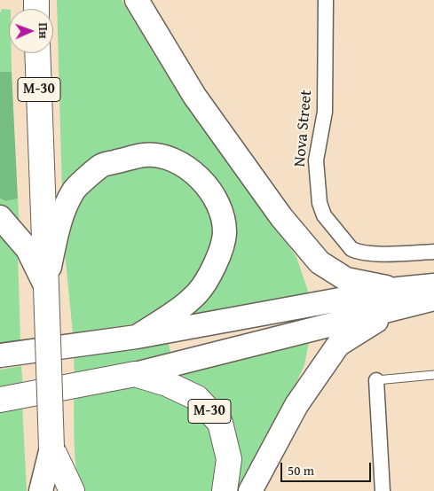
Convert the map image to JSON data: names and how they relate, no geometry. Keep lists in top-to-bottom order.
{
  "streets": {
    "highway": ["М-30"],
    "street": ["Nova Street"]
  },
  "scale_bar": "50 m",
  "north": "right"
}
